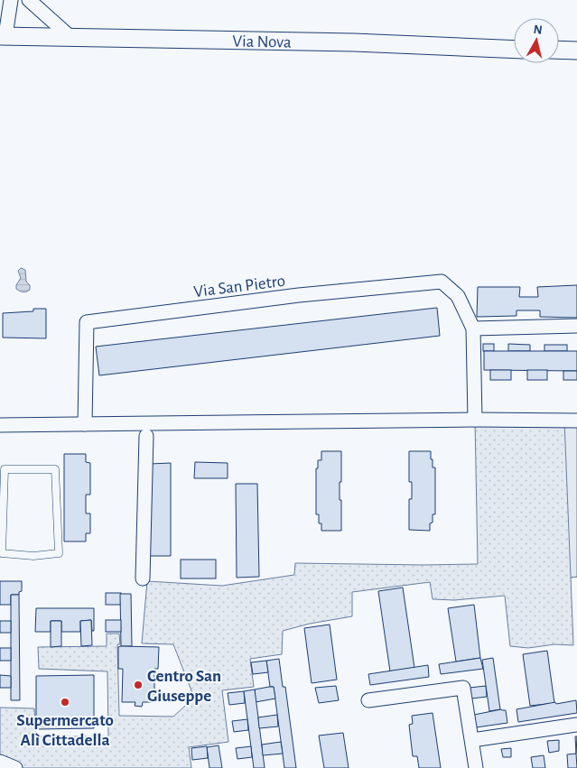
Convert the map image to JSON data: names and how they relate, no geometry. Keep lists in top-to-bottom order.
{
  "streets": {
    "street": ["Via Nova", "Via San Pietro"]
  },
  "places": ["Centro San Giuseppe", "Supermercato Alì Cittadella"],
  "north": "top"
}
